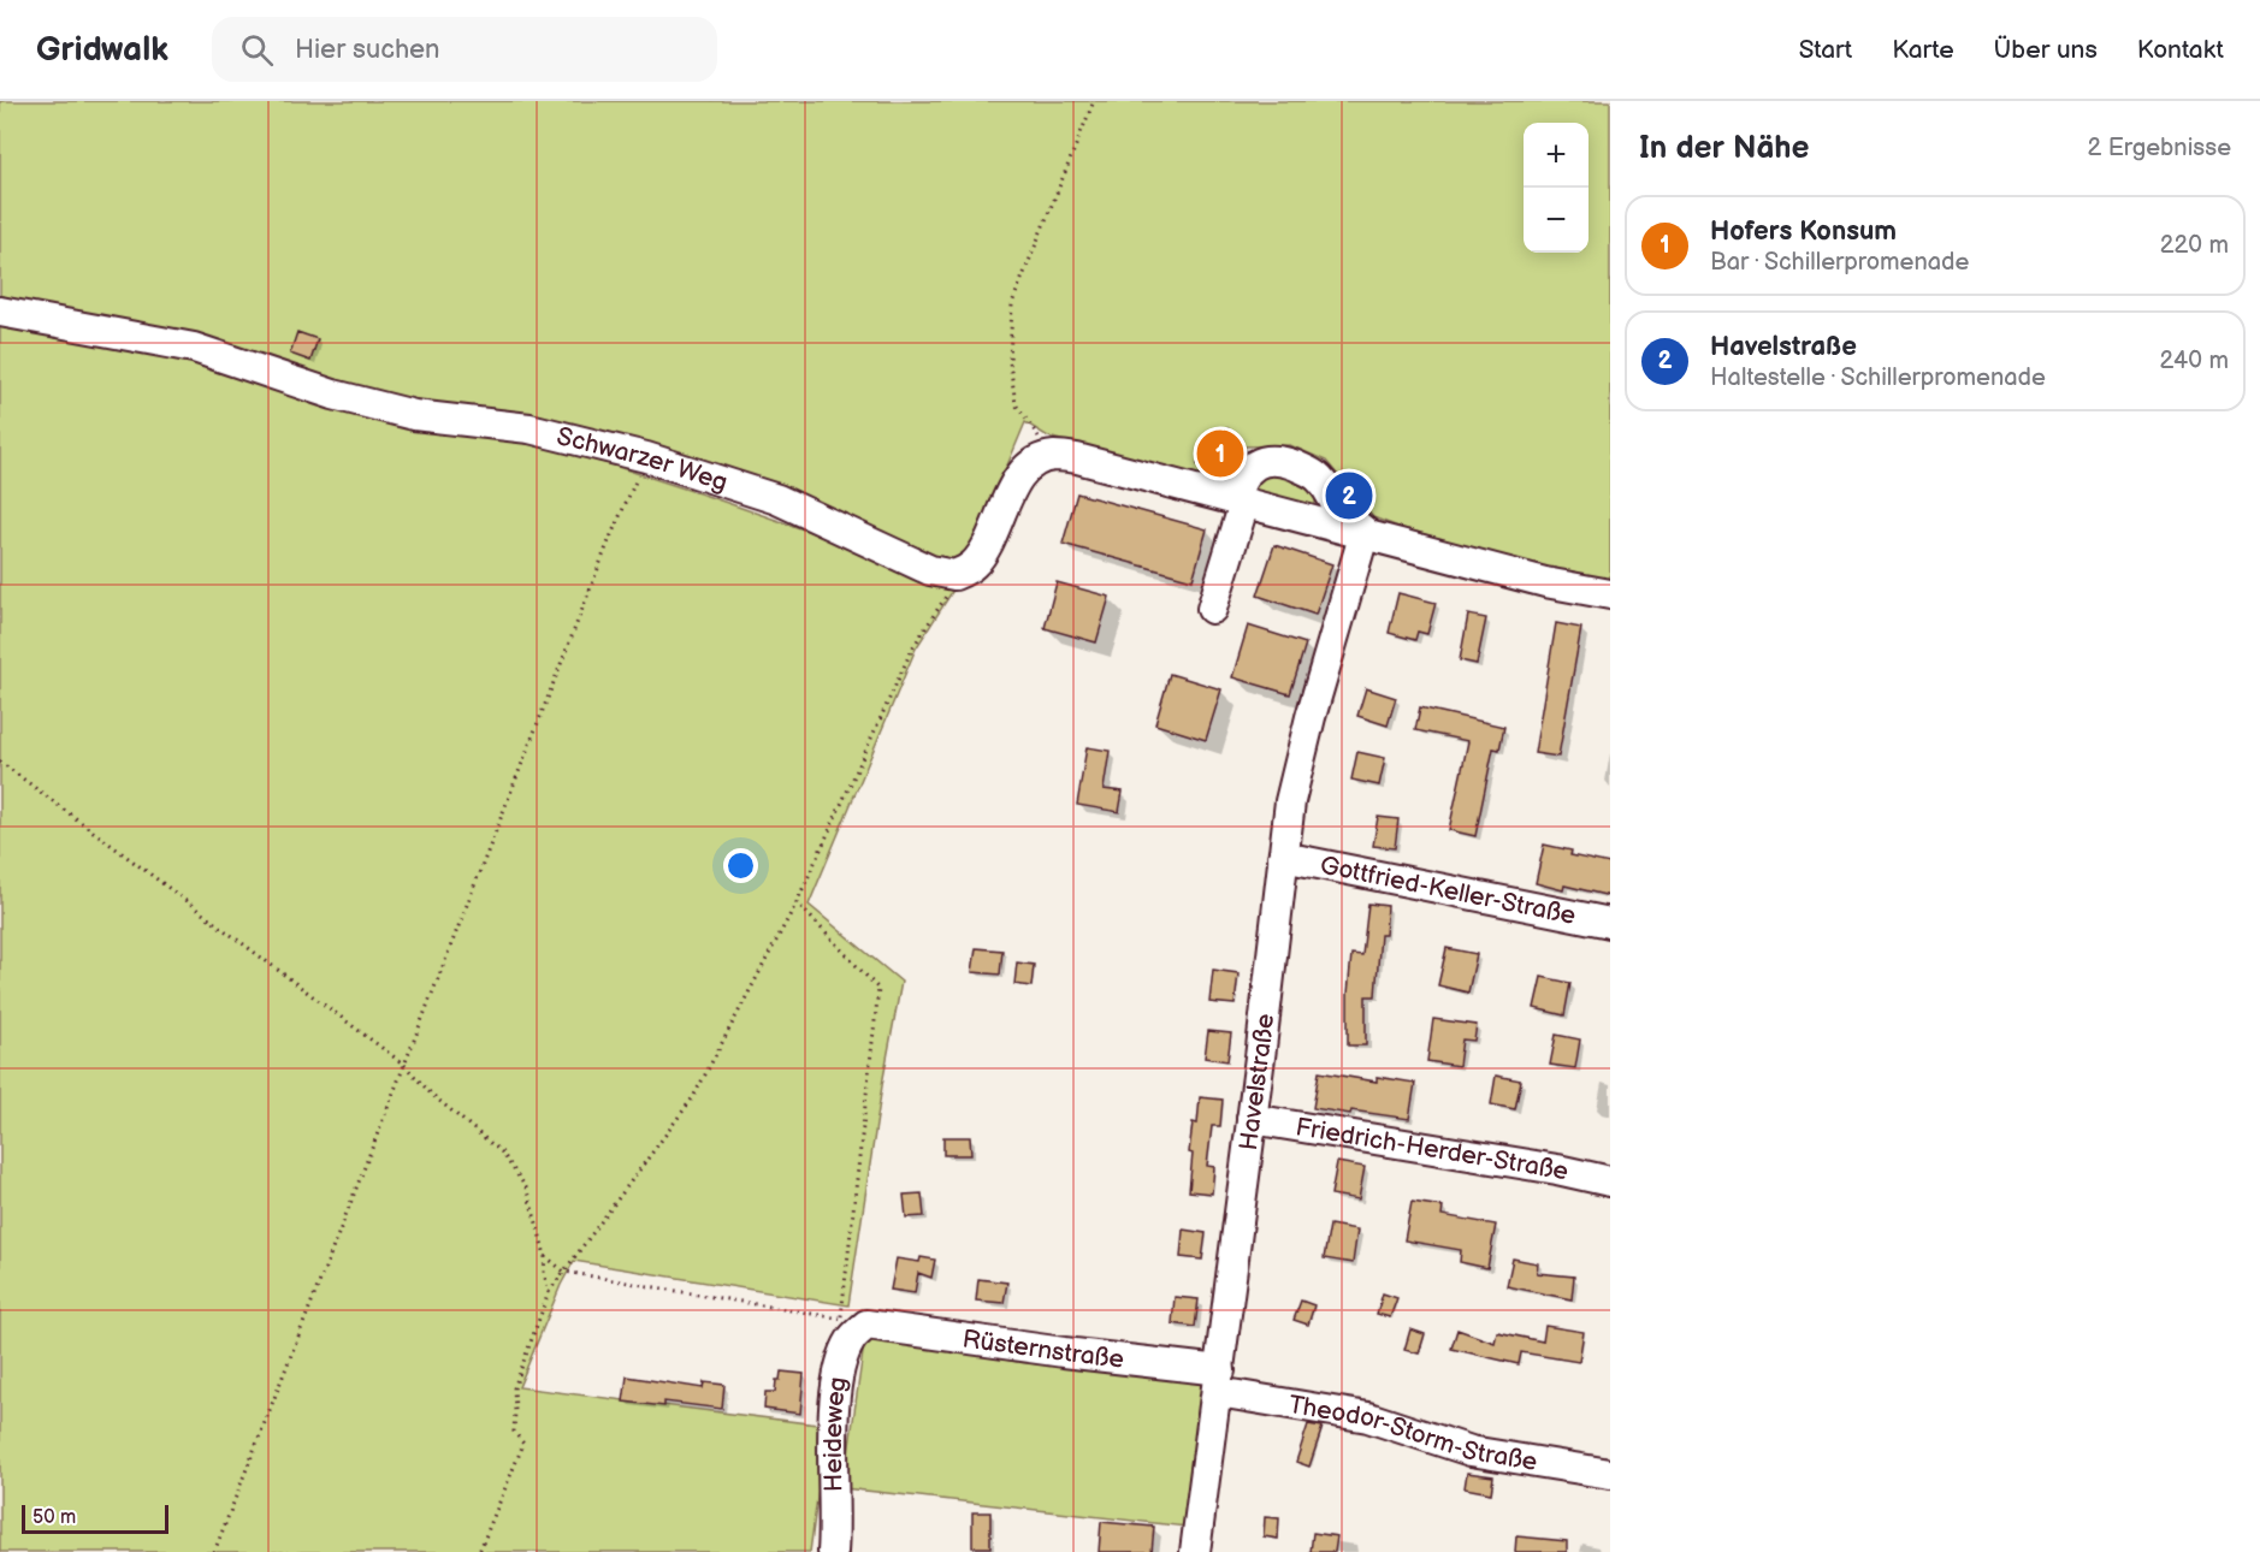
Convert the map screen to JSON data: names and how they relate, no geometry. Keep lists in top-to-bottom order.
{
  "streets": {
    "street": [
      "Schwarzer Weg",
      "Gottfried-Keller-Straße",
      "Havelstraße",
      "Friedrich-Herder-Straße",
      "Rüsternstraße",
      "Theodor-Storm-Straße",
      "Heideweg"
    ]
  },
  "crossings": [
    ["Gottfried-Keller-Straße", "Havelstraße"],
    ["Havelstraße", "Friedrich-Herder-Straße"],
    ["Havelstraße", "Rüsternstraße"],
    ["Havelstraße", "Theodor-Storm-Straße"],
    ["Rüsternstraße", "Theodor-Storm-Straße"],
    ["Rüsternstraße", "Heideweg"]
  ],
  "scale_bar": "50 m",
  "page": {
    "header": "Gridwalk",
    "search": "Hier suchen",
    "nav": [
      "Start",
      "Karte",
      "Über uns",
      "Kontakt"
    ],
    "heading": ["In der Nähe", "2 Ergebnisse"],
    "map_buttons": ["+", "−"],
    "list": [
      {
        "mark": "1",
        "name": "Hofers Konsum",
        "note": "Bar · Schillerpromenade",
        "value": "220 m"
      },
      {
        "mark": "2",
        "name": "Havelstraße",
        "note": "Haltestelle · Schillerpromenade",
        "value": "240 m"
      }
    ],
    "pins": ["1", "2"],
    "scale": "50 m"
  }
}
